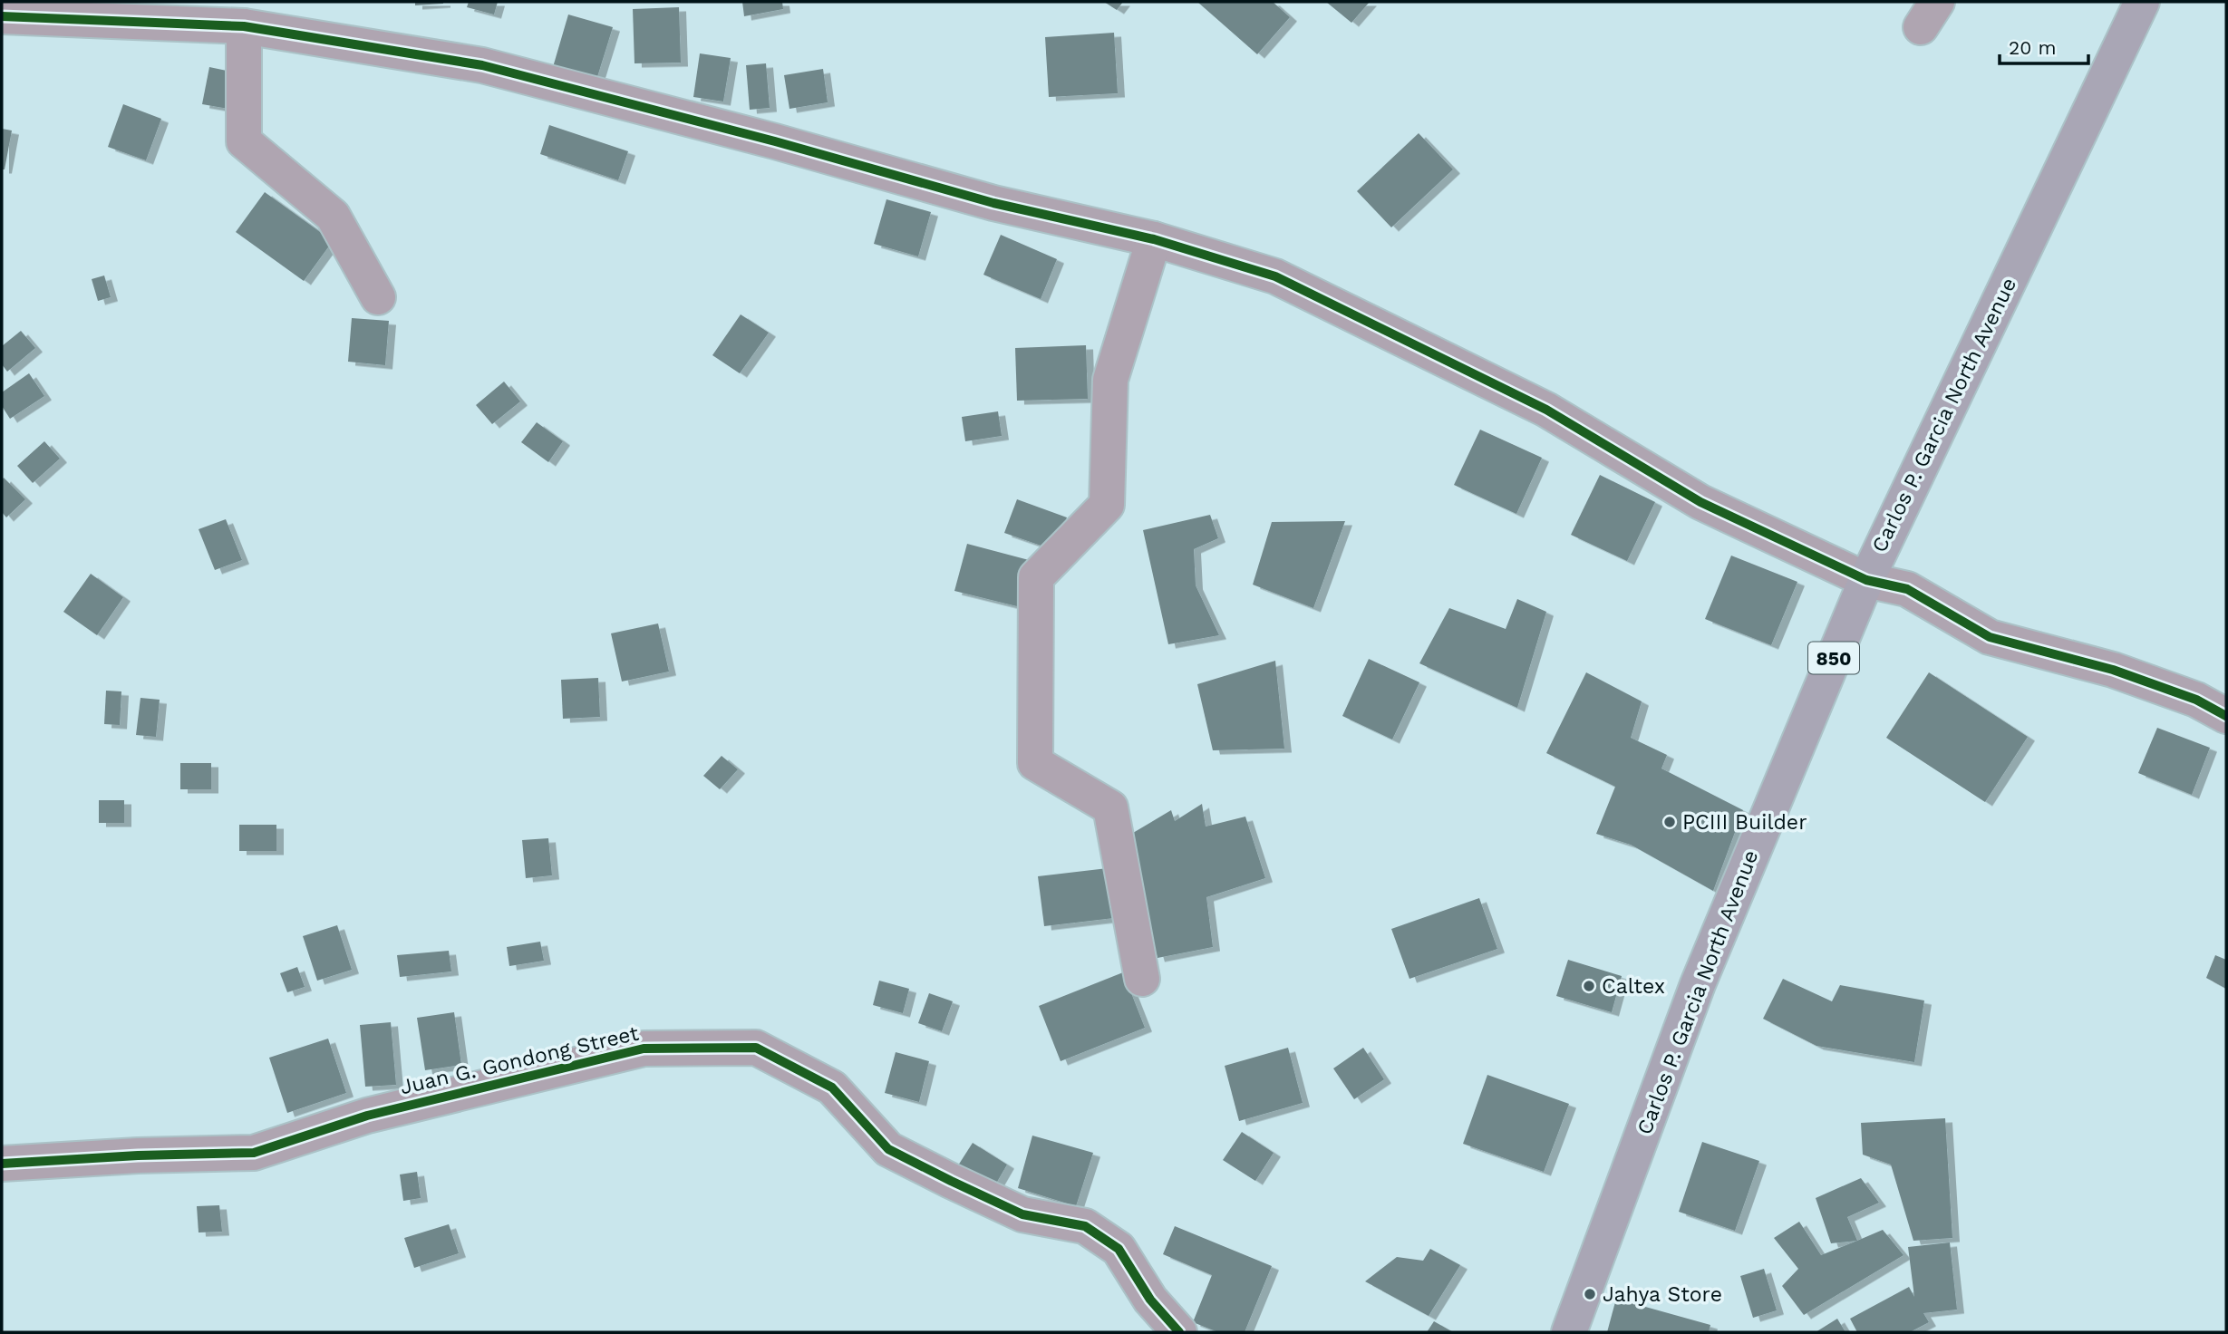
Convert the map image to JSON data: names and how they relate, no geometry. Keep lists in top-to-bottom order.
{
  "streets": {
    "main road": ["Carlos P. Garcia North Avenue", "850"],
    "street": ["Juan G. Gondong Street"]
  },
  "places": ["PCIII Builder", "Caltex", "Jahya Store"],
  "scale_bar": "20 m"
}
